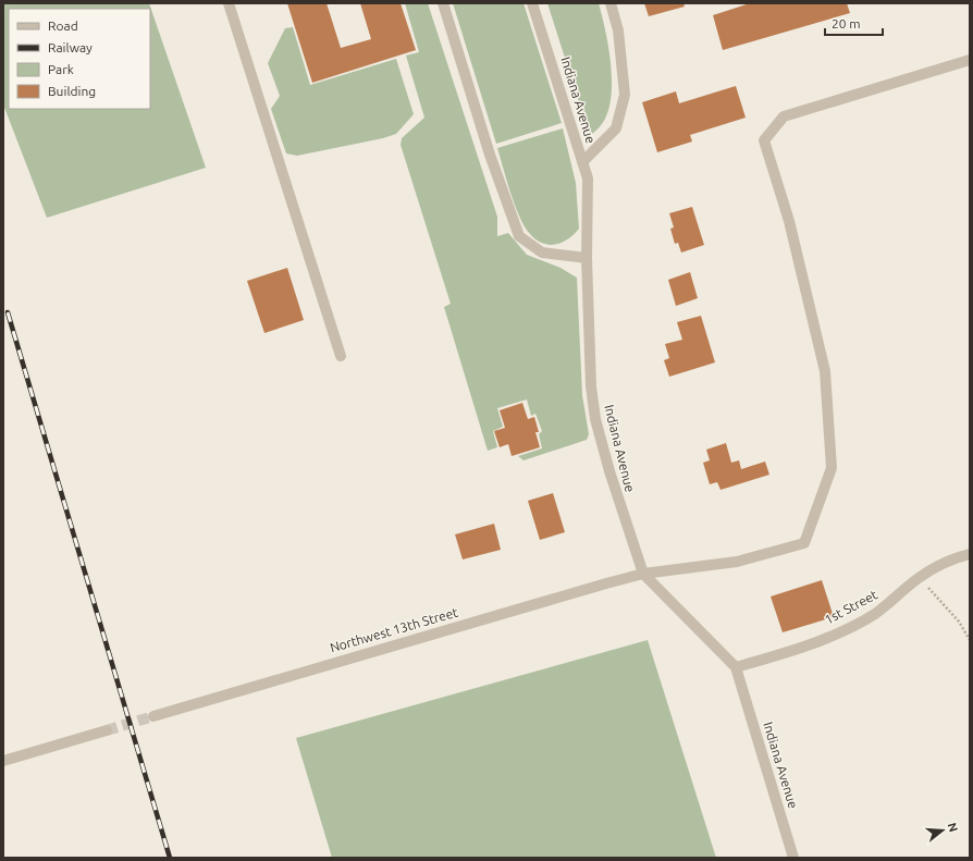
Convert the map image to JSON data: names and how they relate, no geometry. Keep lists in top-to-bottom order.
{
  "streets": {
    "street": ["Indiana Avenue", "1st Street", "Northwest 13th Street"]
  },
  "crossings": [
    ["Indiana Avenue", "1st Street"],
    ["Indiana Avenue", "Northwest 13th Street"]
  ],
  "legend": [
    "Road",
    "Railway",
    "Park",
    "Building"
  ],
  "scale_bar": "20 m",
  "north": "right"
}
